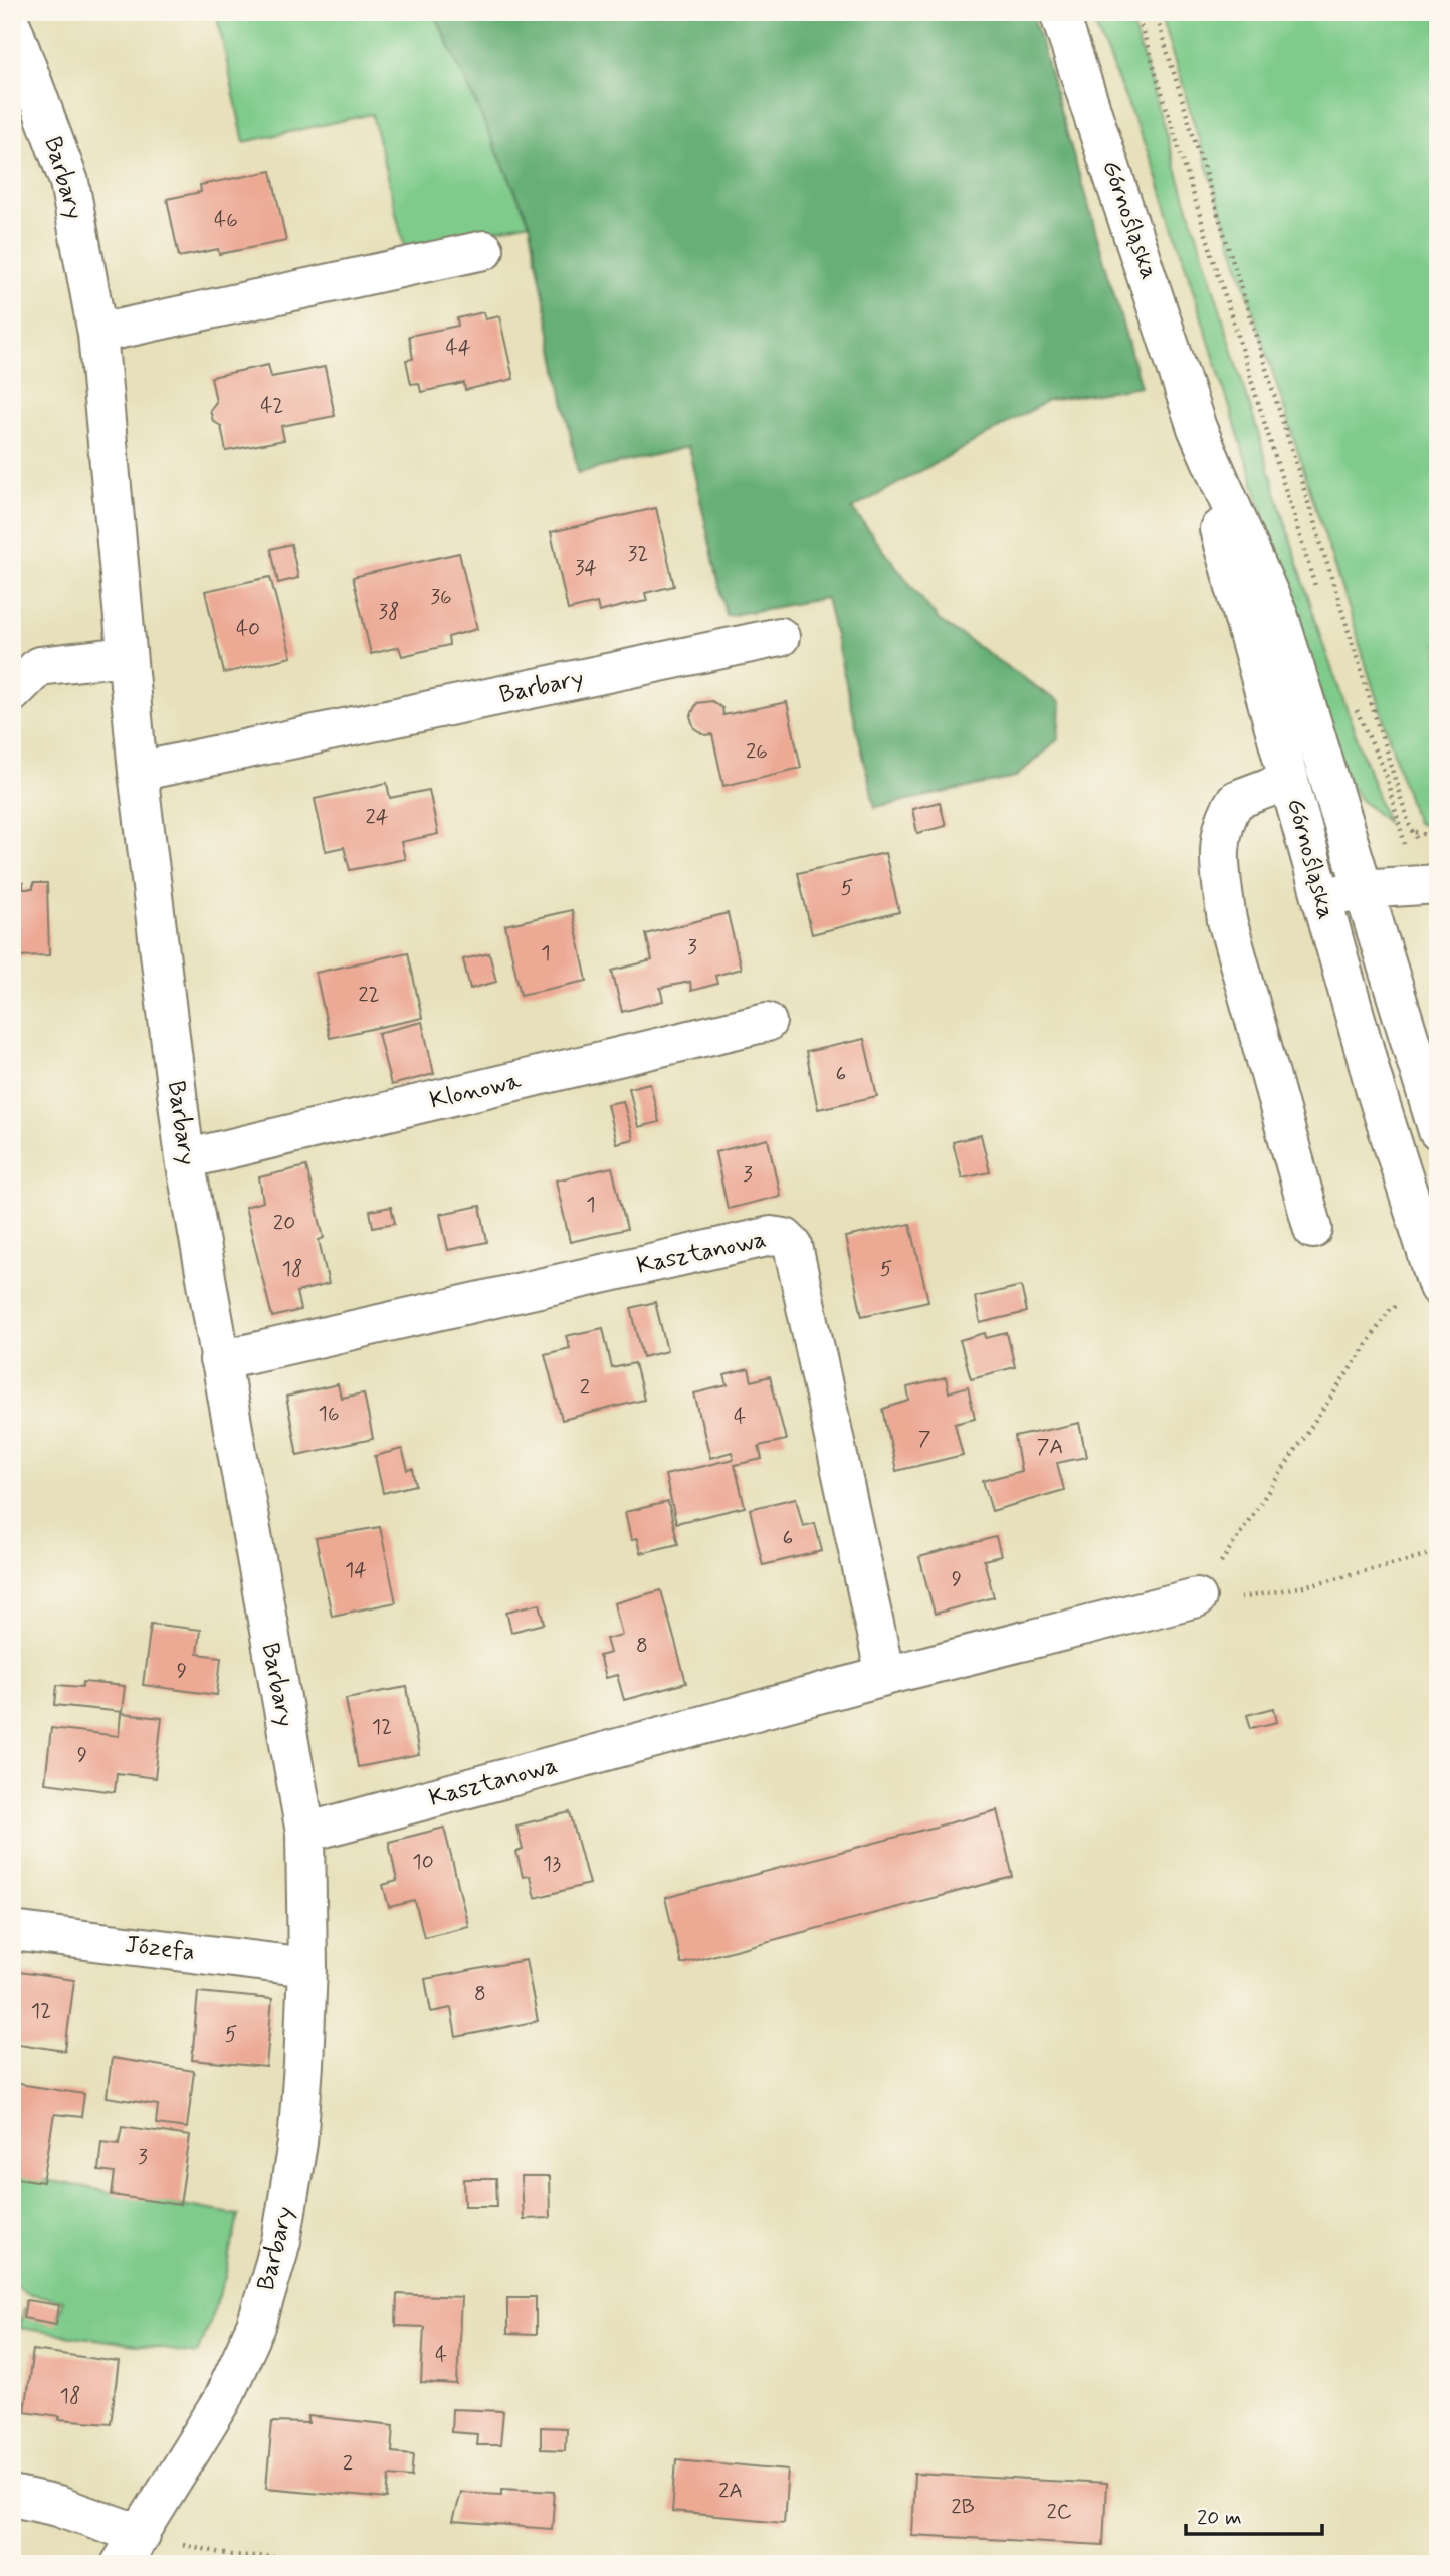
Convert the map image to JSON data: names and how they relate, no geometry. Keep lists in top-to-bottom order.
{
  "streets": {
    "street": [
      "Barbary",
      "Górnośląska",
      "Klonowa",
      "Kasztanowa",
      "Józefa"
    ]
  },
  "crossings": [
    ["Barbary", "Klonowa"],
    ["Barbary", "Kasztanowa"],
    ["Barbary", "Józefa"]
  ],
  "house_numbers": [
    "46",
    "44",
    "42",
    "32",
    "34",
    "36",
    "38",
    "40",
    "26",
    "24",
    "5",
    "3",
    "1",
    "22",
    "6",
    "3",
    "1",
    "20",
    "18",
    "5",
    "2",
    "16",
    "4",
    "7",
    "7A",
    "6",
    "14",
    "9",
    "8",
    "9",
    "12",
    "9",
    "10",
    "13",
    "8",
    "12",
    "5",
    "3",
    "4",
    "18",
    "2",
    "2A",
    "2B",
    "2C"
  ],
  "scale_bar": "20 m"
}
